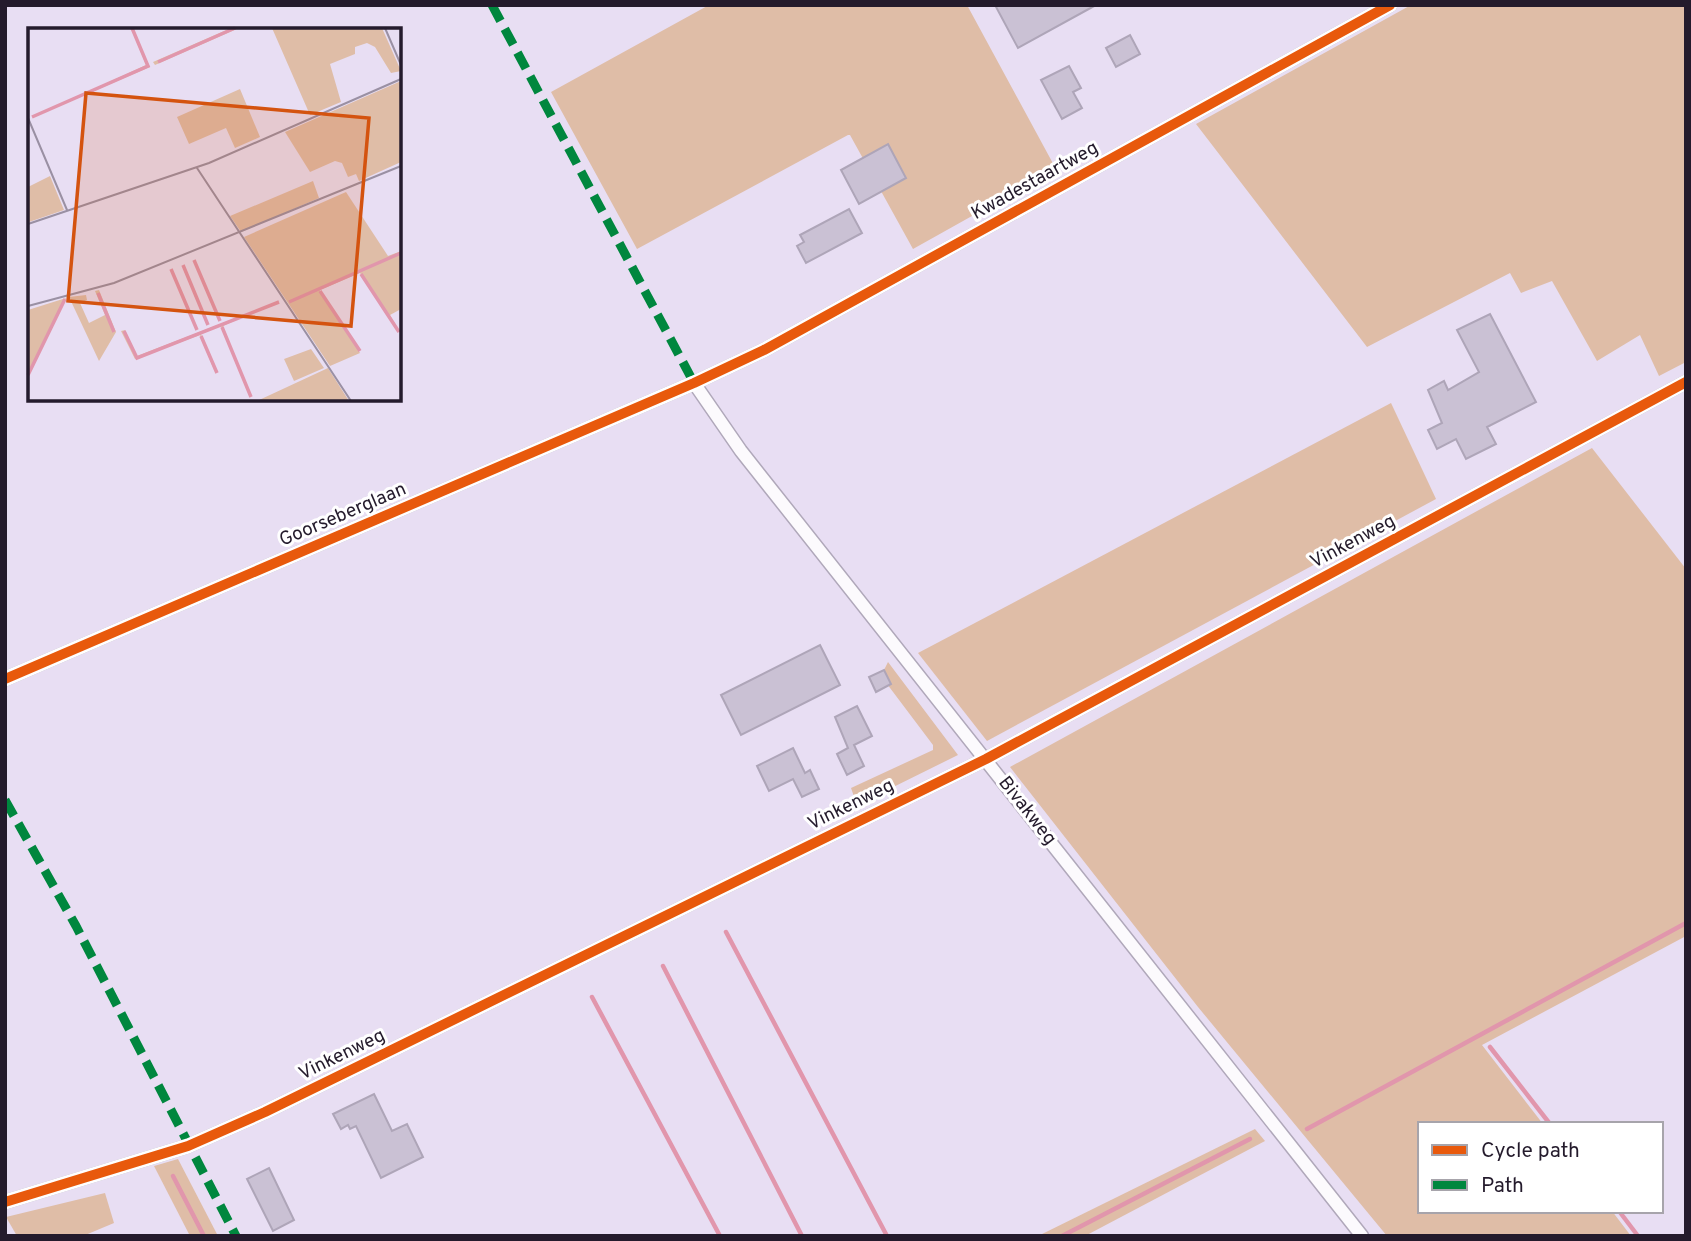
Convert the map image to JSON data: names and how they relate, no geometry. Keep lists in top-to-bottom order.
{
  "streets": {
    "street": [
      "Kwadestaartweg",
      "Goorseberglaan",
      "Vinkenweg",
      "Bivakweg"
    ]
  },
  "crossings": [
    ["Kwadestaartweg", "Goorseberglaan"],
    ["Kwadestaartweg", "Bivakweg"],
    ["Goorseberglaan", "Bivakweg"],
    ["Vinkenweg", "Bivakweg"]
  ],
  "legend": ["Cycle path", "Path"]
}
